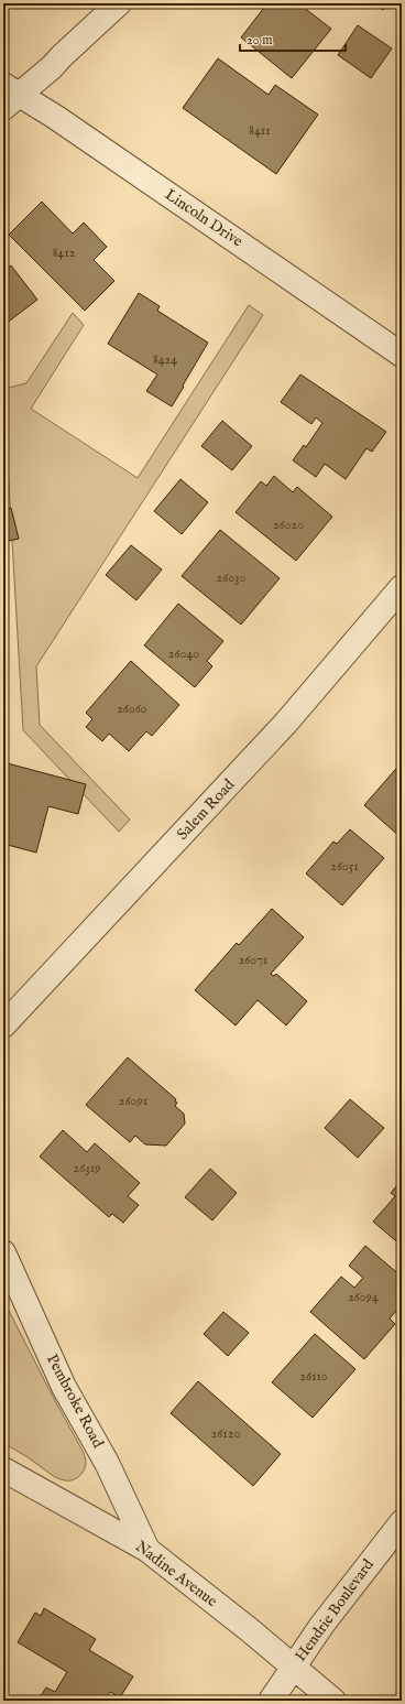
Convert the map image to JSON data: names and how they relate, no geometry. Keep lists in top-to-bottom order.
{
  "streets": {
    "street": [
      "Lincoln Drive",
      "Salem Road",
      "Pembroke Road",
      "Nadine Avenue",
      "Hendrie Boulevard"
    ]
  },
  "crossings": [
    ["Pembroke Road", "Nadine Avenue"],
    ["Nadine Avenue", "Hendrie Boulevard"]
  ],
  "house_numbers": [
    "8411",
    "8412",
    "8424",
    "26020",
    "26030",
    "26040",
    "26060",
    "26051",
    "26071",
    "26091",
    "26319",
    "26094",
    "26110",
    "26120"
  ],
  "scale_bar": "20 m"
}
